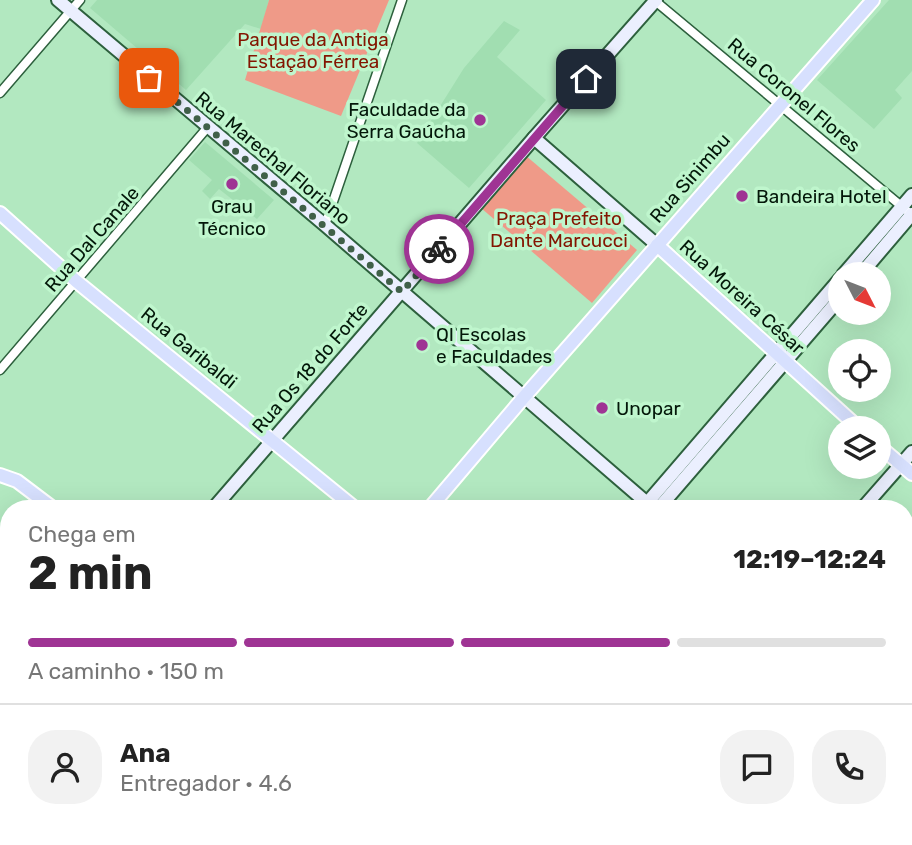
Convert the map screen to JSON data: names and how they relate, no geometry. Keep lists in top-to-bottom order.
{
  "streets": {
    "main road": ["Rua Sinimbu", "Rua Moreira César", "Rua Garibaldi"],
    "street": [
      "Rua Coronel Flores",
      "Rua Marechal Floriano",
      "Rua Dal Canale",
      "Rua Os 18 do Forte"
    ]
  },
  "crossings": [
    ["Rua Coronel Flores", "Rua Sinimbu"],
    ["Rua Coronel Flores", "Rua Os 18 do Forte"],
    ["Rua Marechal Floriano", "Rua Sinimbu"],
    ["Rua Marechal Floriano", "Rua Dal Canale"],
    ["Rua Marechal Floriano", "Rua Os 18 do Forte"],
    ["Rua Sinimbu", "Rua Moreira César"],
    ["Rua Dal Canale", "Rua Garibaldi"],
    ["Rua Moreira César", "Rua Os 18 do Forte"],
    ["Rua Garibaldi", "Rua Os 18 do Forte"]
  ],
  "parks": ["Parque da Antiga Estação Férrea", "Praça Prefeito Dante Marcucci"],
  "places": [
    "Faculdade da Serra Gaúcha",
    "Grau Técnico",
    "Bandeira Hotel",
    "QI Escolas e Faculdades",
    "Unopar"
  ],
  "north": "bottom right",
  "page": {
    "heading": ["2 min", "Chega em", "12:19–12:24"],
    "panel": ["Ana", "Entregador · 4.6"],
    "bar": "A caminho · 150 m"
  }
}
